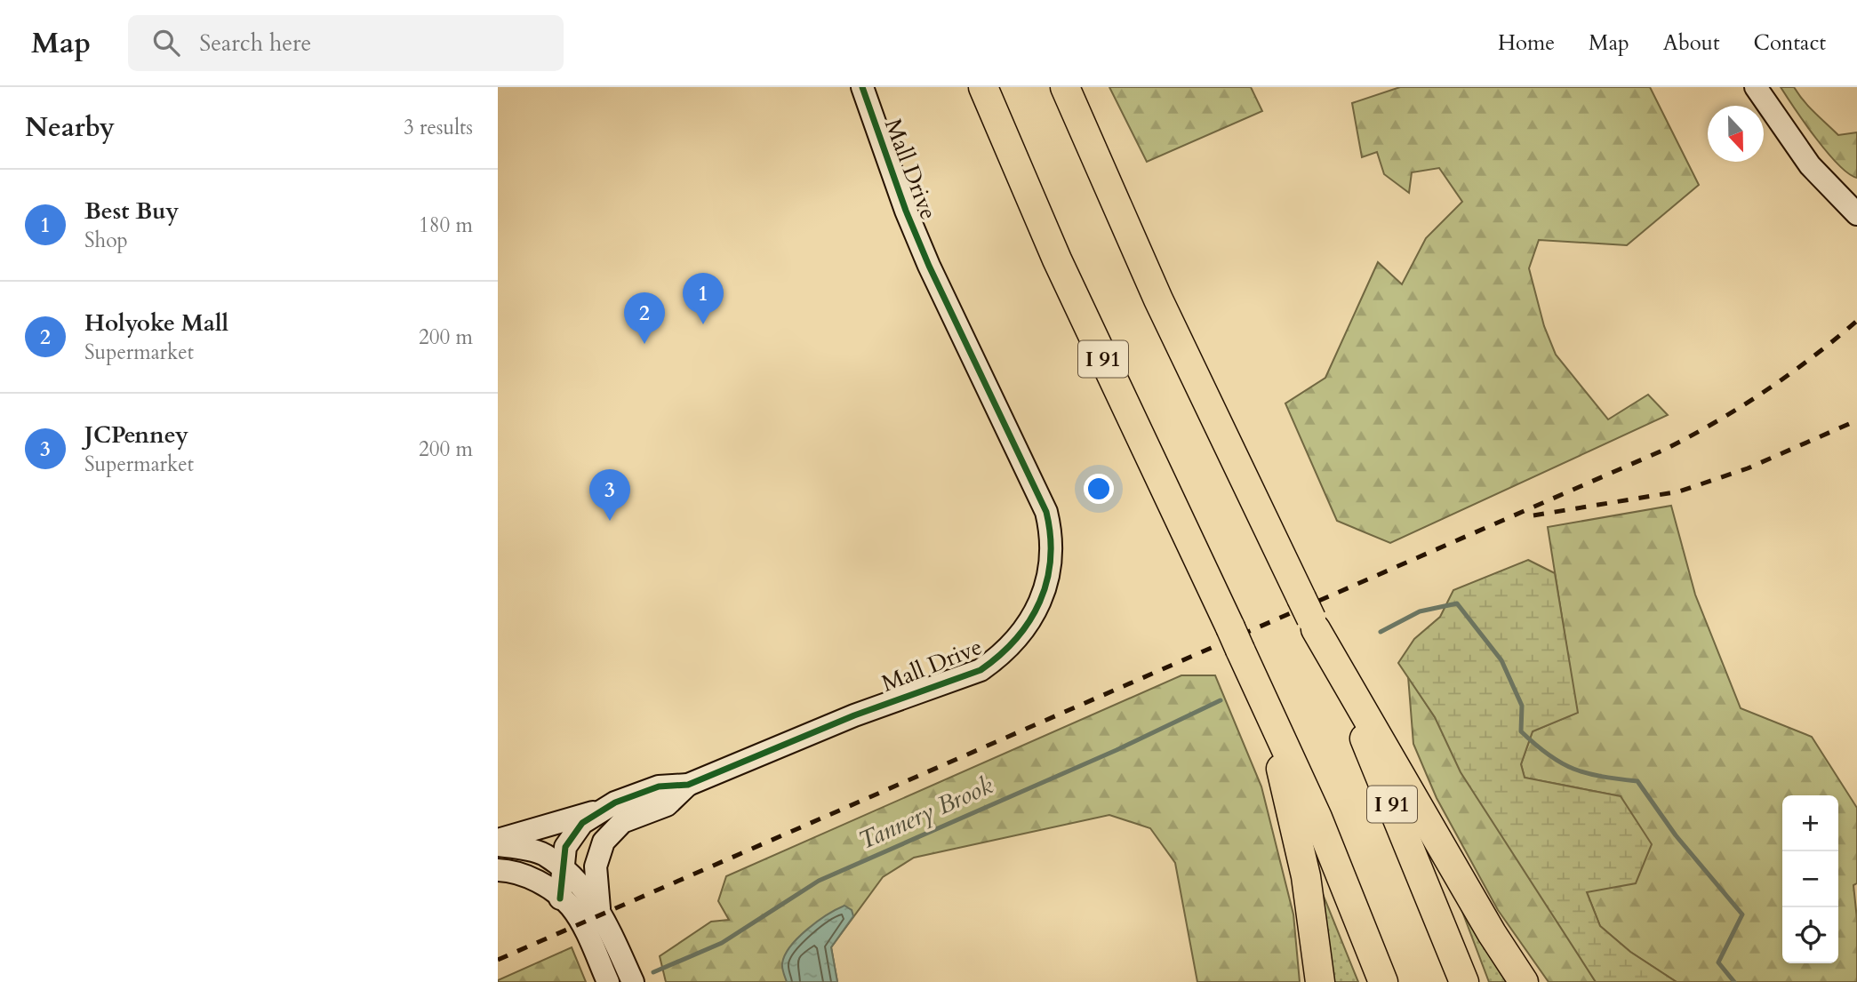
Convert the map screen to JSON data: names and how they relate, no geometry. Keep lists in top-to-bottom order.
{
  "streets": {
    "highway": ["I 91"],
    "street": ["Mall Drive"]
  },
  "water": ["Tannery Brook"],
  "north": "bottom",
  "page": {
    "header": "Map",
    "search": "Search here",
    "nav": [
      "Home",
      "Map",
      "About",
      "Contact"
    ],
    "heading": ["Nearby", "3 results"],
    "list": [
      {
        "mark": "1",
        "name": "Best Buy",
        "note": "Shop",
        "value": "180 m"
      },
      {
        "mark": "2",
        "name": "Holyoke Mall",
        "note": "Supermarket",
        "value": "200 m"
      },
      {
        "mark": "3",
        "name": "JCPenney",
        "note": "Supermarket",
        "value": "200 m"
      }
    ],
    "pins": ["1", "2", "3"],
    "map_buttons": ["+", "−"]
  }
}
